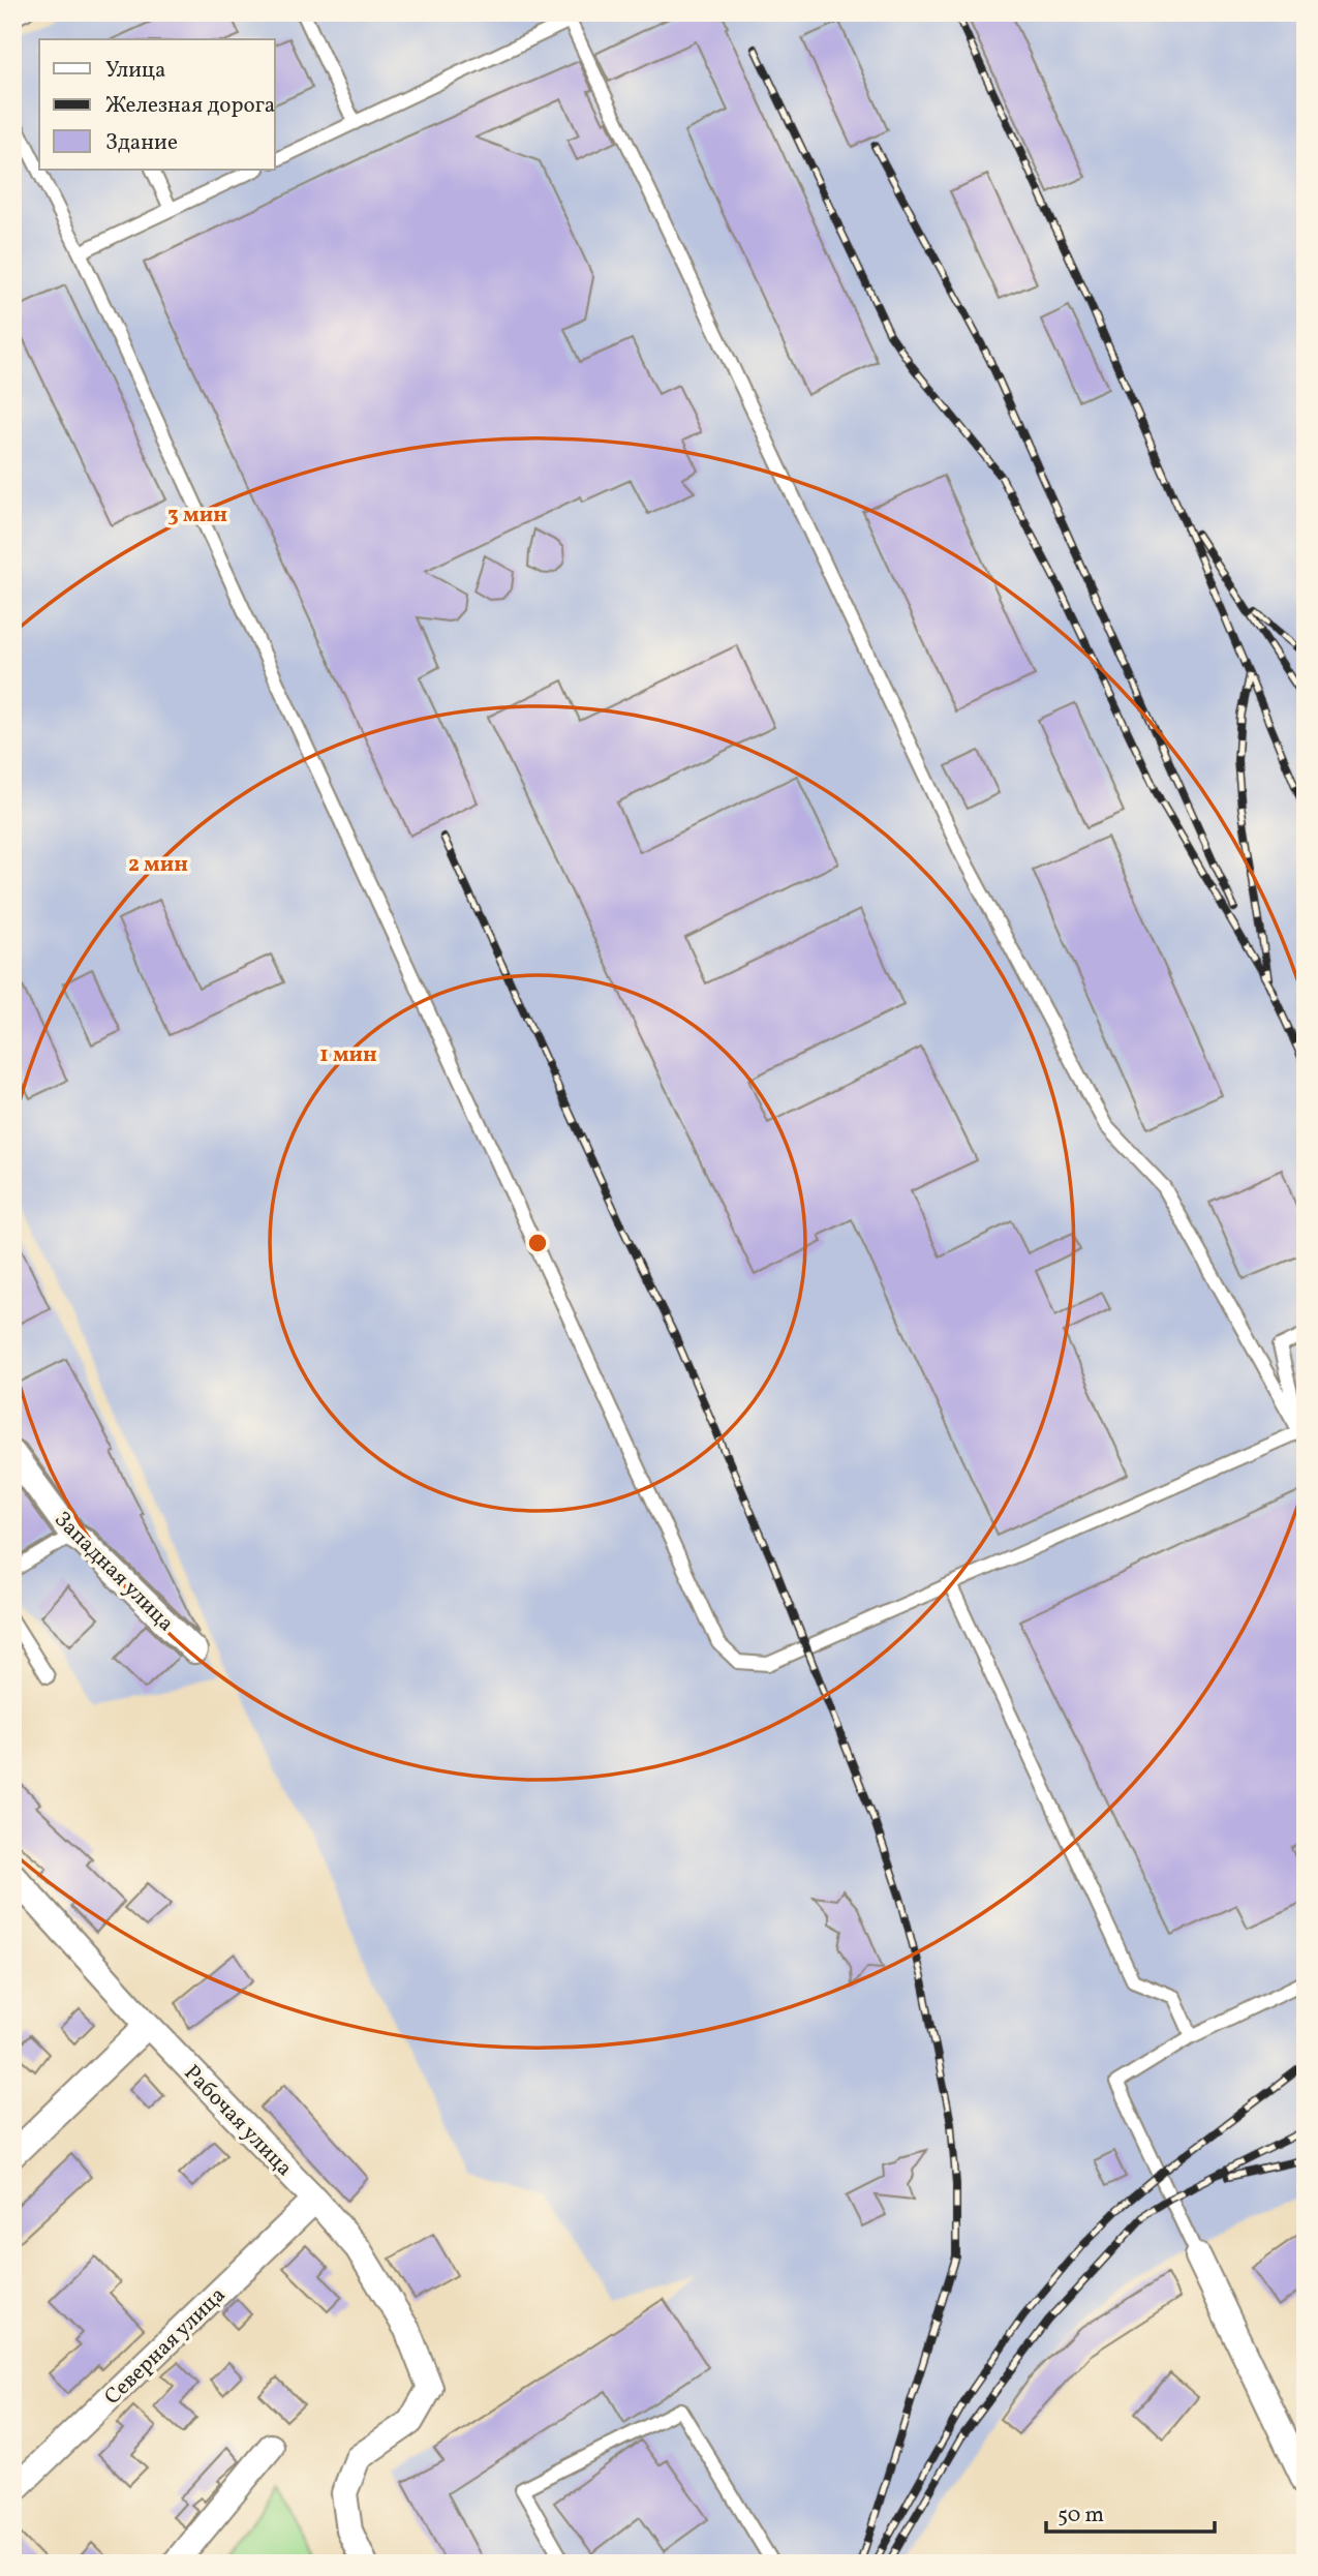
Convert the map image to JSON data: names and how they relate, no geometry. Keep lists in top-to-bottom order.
{
  "streets": {
    "street": ["Западная улица", "Рабочая улица", "Северная улица"]
  },
  "crossings": [
    ["Рабочая улица", "Северная улица"]
  ],
  "legend": ["Улица", "Железная дорога", "Здание"],
  "scale_bar": "50 m",
  "rings": ["3 мин", "2 мин", "1 мин"]
}
